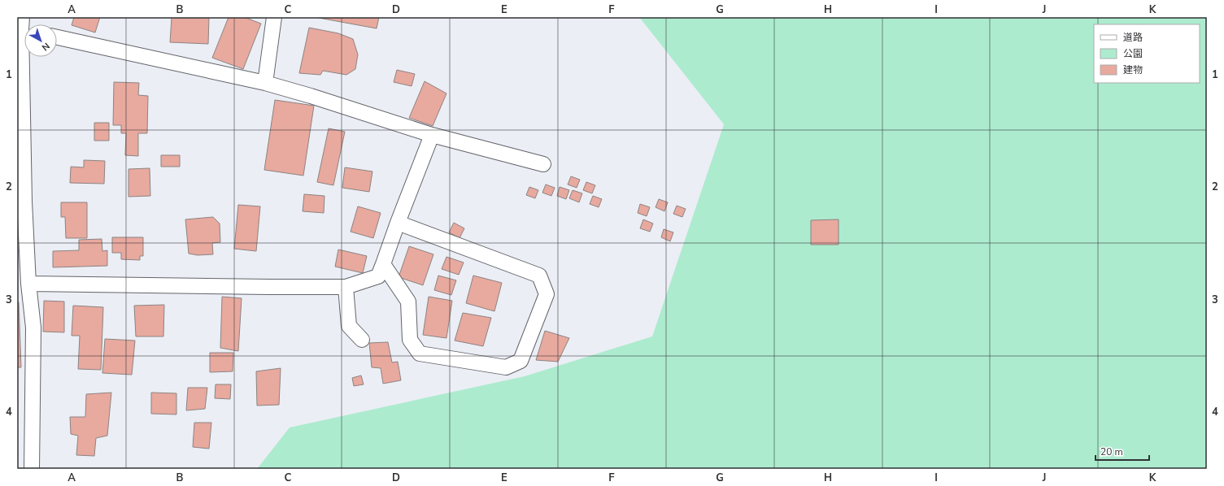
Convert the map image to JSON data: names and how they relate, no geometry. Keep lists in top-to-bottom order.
{
  "legend": ["道路", "公園", "建物"],
  "scale_bar": "20 m",
  "north": "bottom right",
  "grid": {
    "columns": [
      "A",
      "B",
      "C",
      "D",
      "E",
      "F",
      "G",
      "H",
      "I",
      "J",
      "K"
    ],
    "rows": [
      "1",
      "2",
      "3",
      "4"
    ]
  }
}
